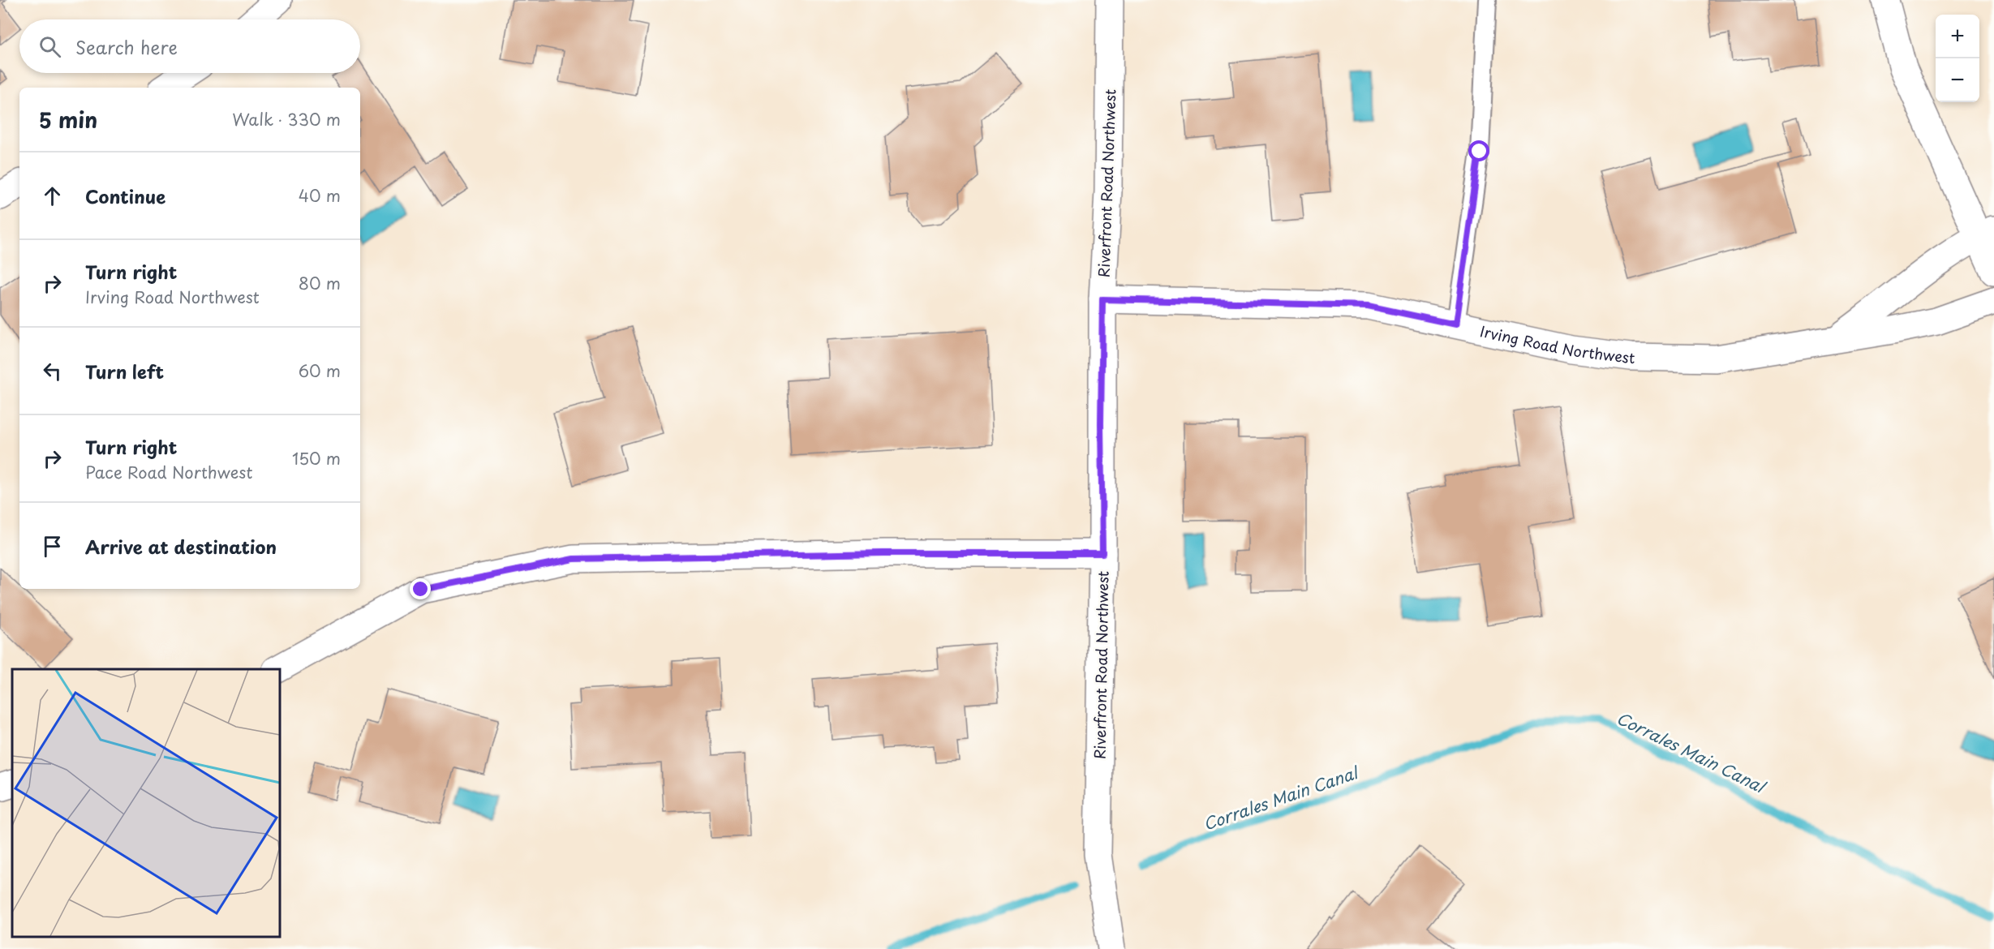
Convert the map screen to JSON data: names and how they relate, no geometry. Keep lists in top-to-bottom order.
{
  "streets": {
    "street": ["Riverfront Road Northwest", "Irving Road Northwest"]
  },
  "crossings": [
    ["Riverfront Road Northwest", "Irving Road Northwest"]
  ],
  "water": ["Corrales Main Canal"],
  "page": {
    "map_buttons": ["+", "−"],
    "search": "Search here",
    "heading": ["5 min", "Walk · 330 m"],
    "list": [
      ["Continue", "40 m"],
      ["Turn right", "Irving Road Northwest", "80 m"],
      ["Turn left", "60 m"],
      ["Turn right", "Pace Road Northwest", "150 m"],
      "Arrive at destination"
    ]
  }
}
